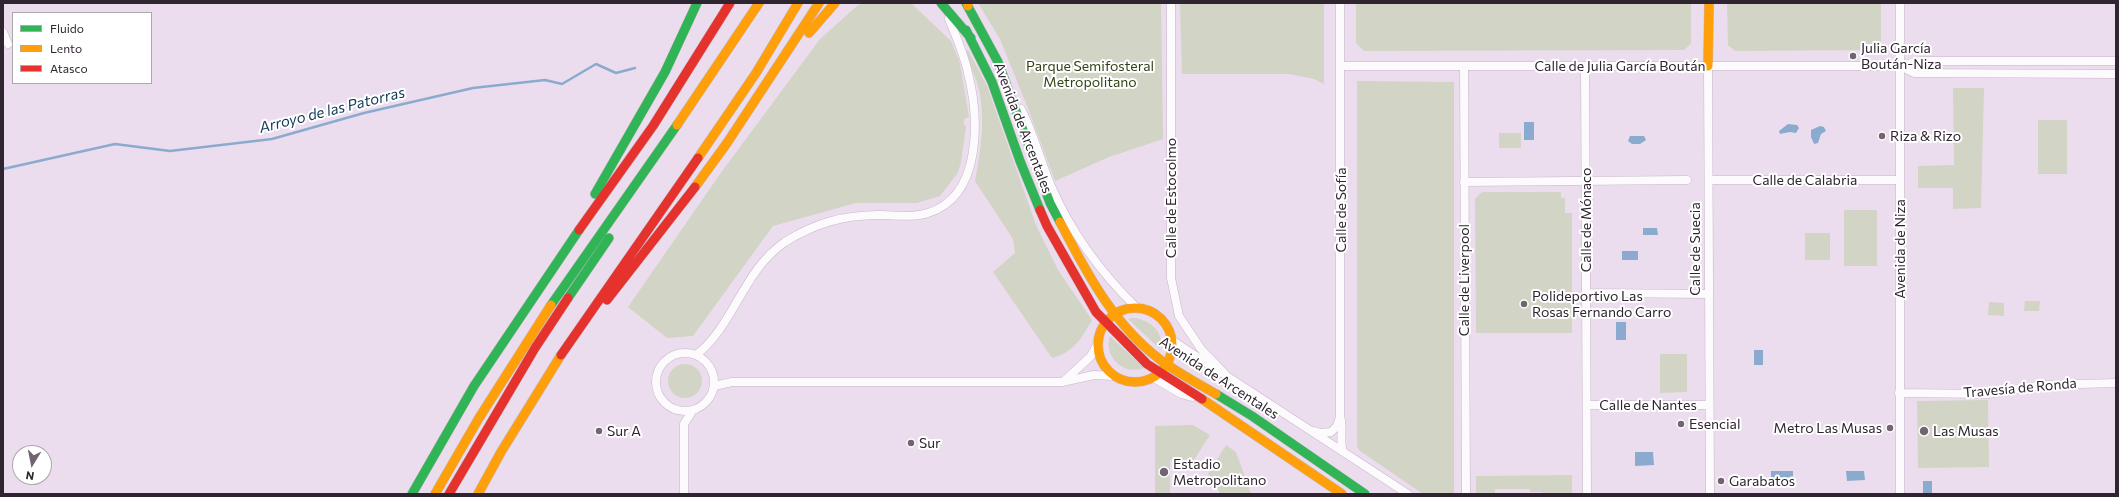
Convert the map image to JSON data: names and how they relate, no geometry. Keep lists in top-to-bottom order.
{
  "streets": {
    "main road": ["Avenida de Arcentales", "Calle de Suecia"],
    "street": [
      "Calle de Julia García Boután",
      "Calle de Calabria",
      "Calle de Estocolmo",
      "Calle de Sofía",
      "Calle de Mónaco",
      "Avenida de Niza",
      "Calle de Liverpool",
      "Travesía de Ronda",
      "Calle de Nantes"
    ]
  },
  "crossings": [
    ["Calle de Julia García Boután", "Calle de Sofía"],
    ["Calle de Julia García Boután", "Calle de Mónaco"],
    ["Calle de Julia García Boután", "Calle de Suecia"],
    ["Calle de Julia García Boután", "Avenida de Niza"],
    ["Calle de Julia García Boután", "Calle de Liverpool"],
    ["Calle de Calabria", "Calle de Suecia"],
    ["Calle de Calabria", "Avenida de Niza"],
    ["Calle de Estocolmo", "Calle de Sofía"],
    ["Calle de Mónaco", "Calle de Nantes"],
    ["Calle de Suecia", "Calle de Nantes"],
    ["Avenida de Niza", "Travesía de Ronda"]
  ],
  "water": ["Arroyo de las Patorras"],
  "parks": ["Parque Semifosteral Metropolitano"],
  "places": [
    "Julia García Boután-Niza",
    "Riza & Rizo",
    "Polideportivo Las Rosas Fernando Carro",
    "Esencial",
    "Metro Las Musas",
    "Sur A",
    "Las Musas",
    "Sur",
    "Estadio Metropolitano",
    "Garabatos"
  ],
  "legend": ["Fluido", "Lento", "Atasco"],
  "north": "bottom"
}
